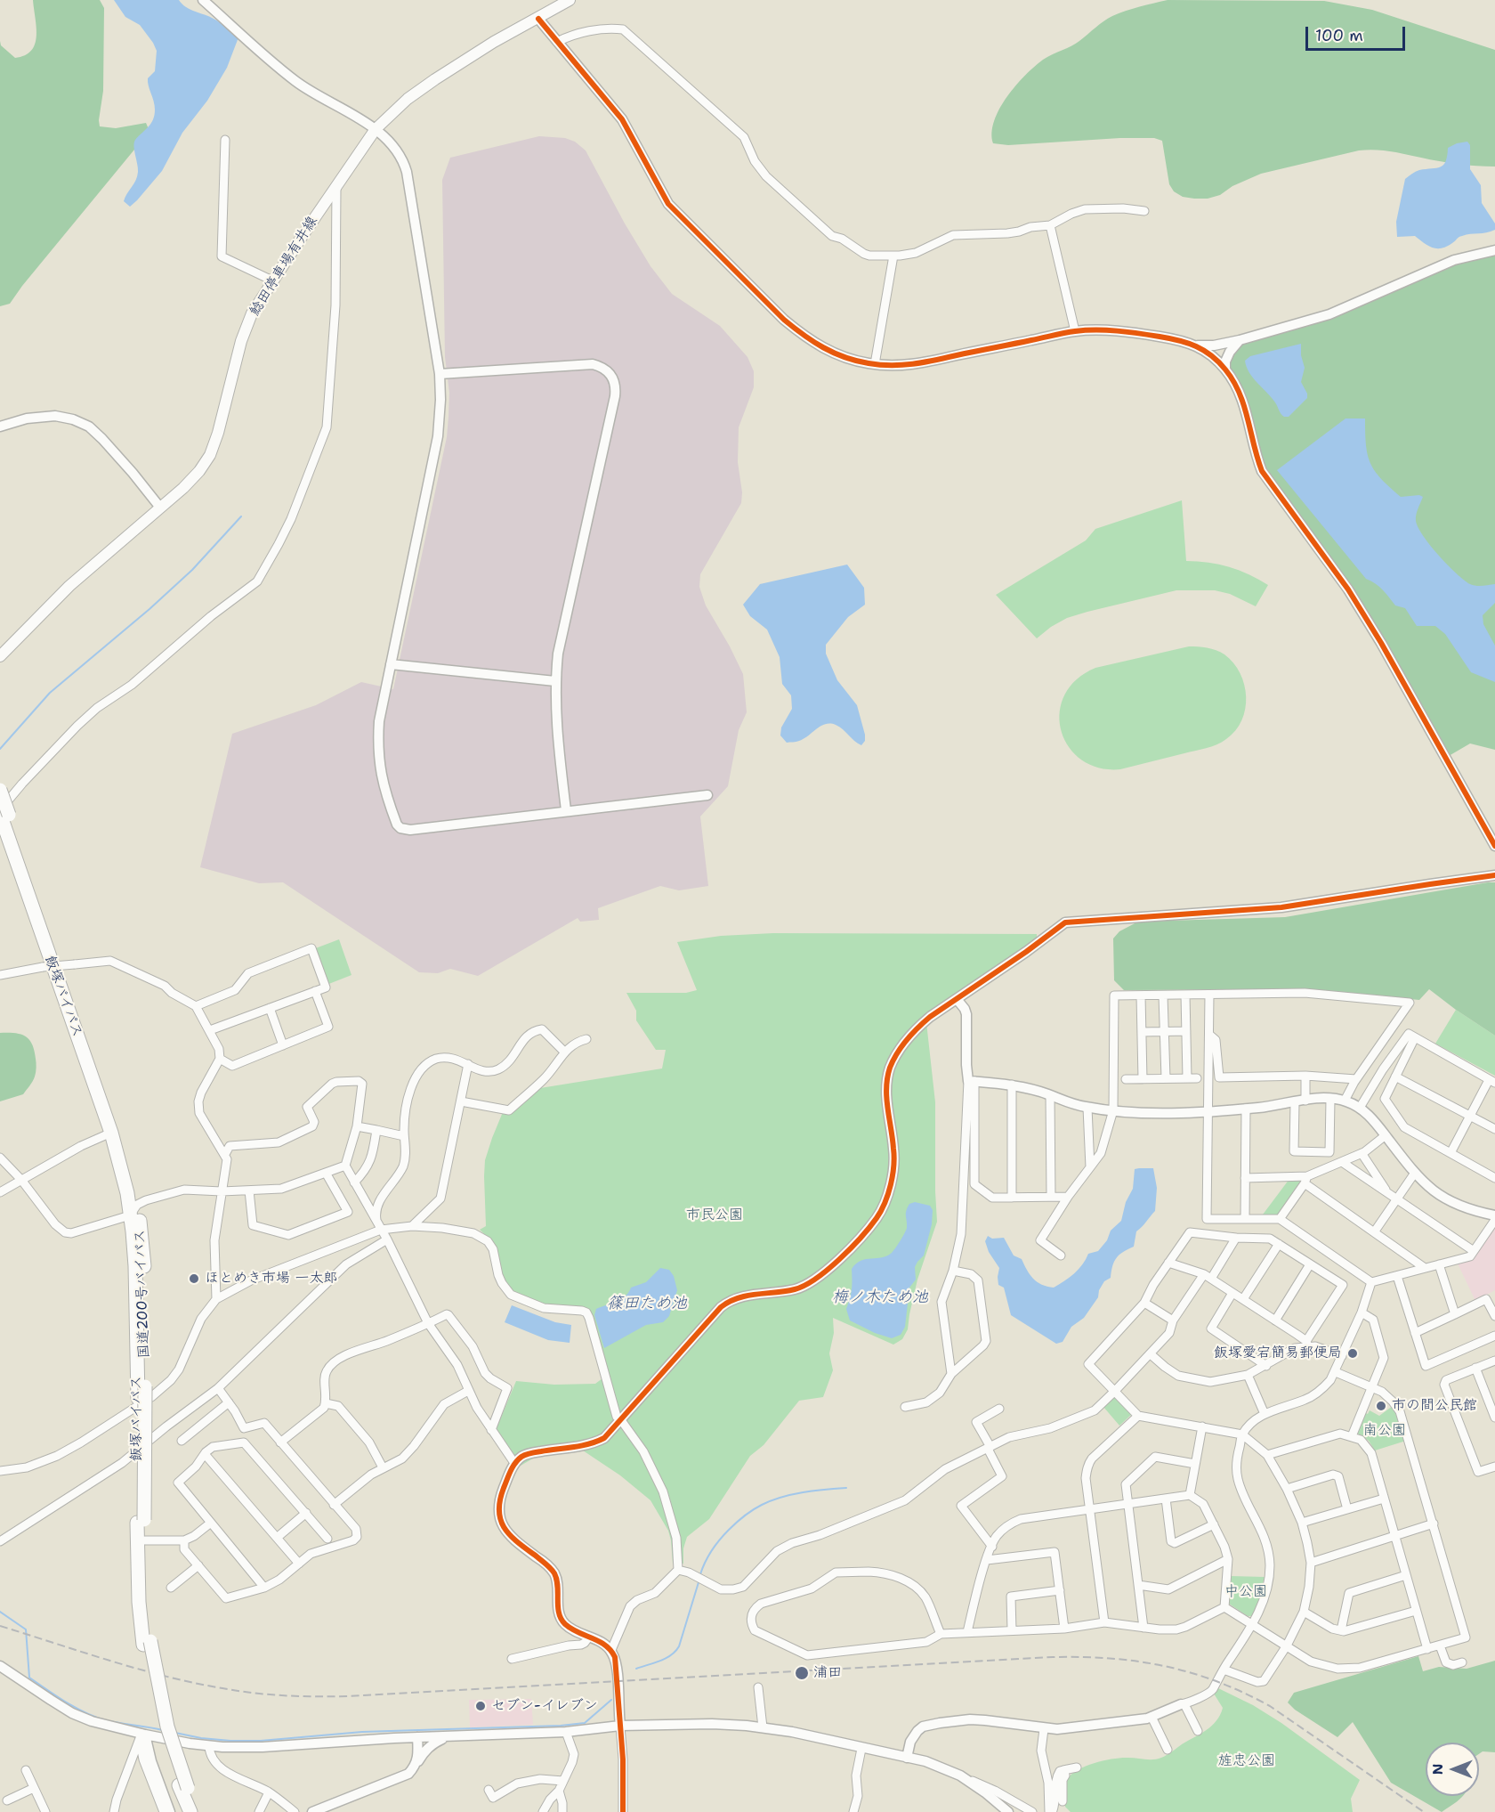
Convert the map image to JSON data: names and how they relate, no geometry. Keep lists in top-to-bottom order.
{
  "streets": {
    "highway": ["飯塚バイパス", "国道200号バイパス"],
    "main road": ["鯰田停車場有井線"]
  },
  "crossings": [
    ["飯塚バイパス", "国道200号バイパス"]
  ],
  "water": ["梅ノ木ため池", "篠田ため池"],
  "parks": [
    "市民公園",
    "南公園",
    "中公園",
    "旌忠公園"
  ],
  "places": [
    "ほとめき市場 一太郎",
    "飯塚愛宕簡易郵便局",
    "市の間公民館",
    "浦田",
    "セブン-イレブン"
  ],
  "scale_bar": "100 m",
  "north": "left"
}
